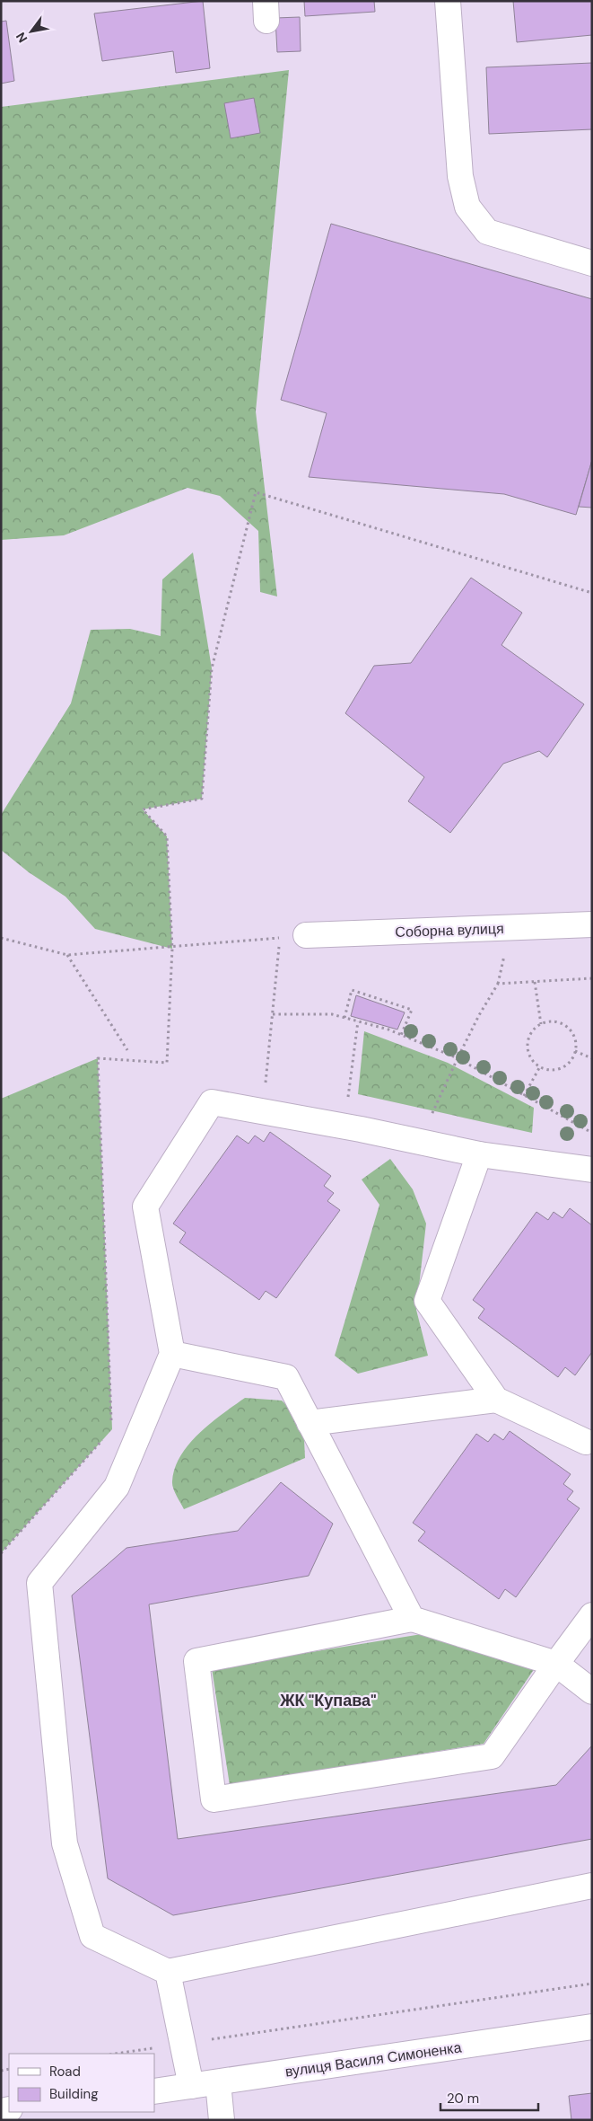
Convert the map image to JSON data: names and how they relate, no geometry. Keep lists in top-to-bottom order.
{
  "streets": {
    "street": ["Соборна вулиця", "вулиця Василя Симоненка"]
  },
  "districts": ["ЖК \"Купава\""],
  "legend": ["Road", "Building"],
  "scale_bar": "20 m",
  "north": "bottom left"
}
